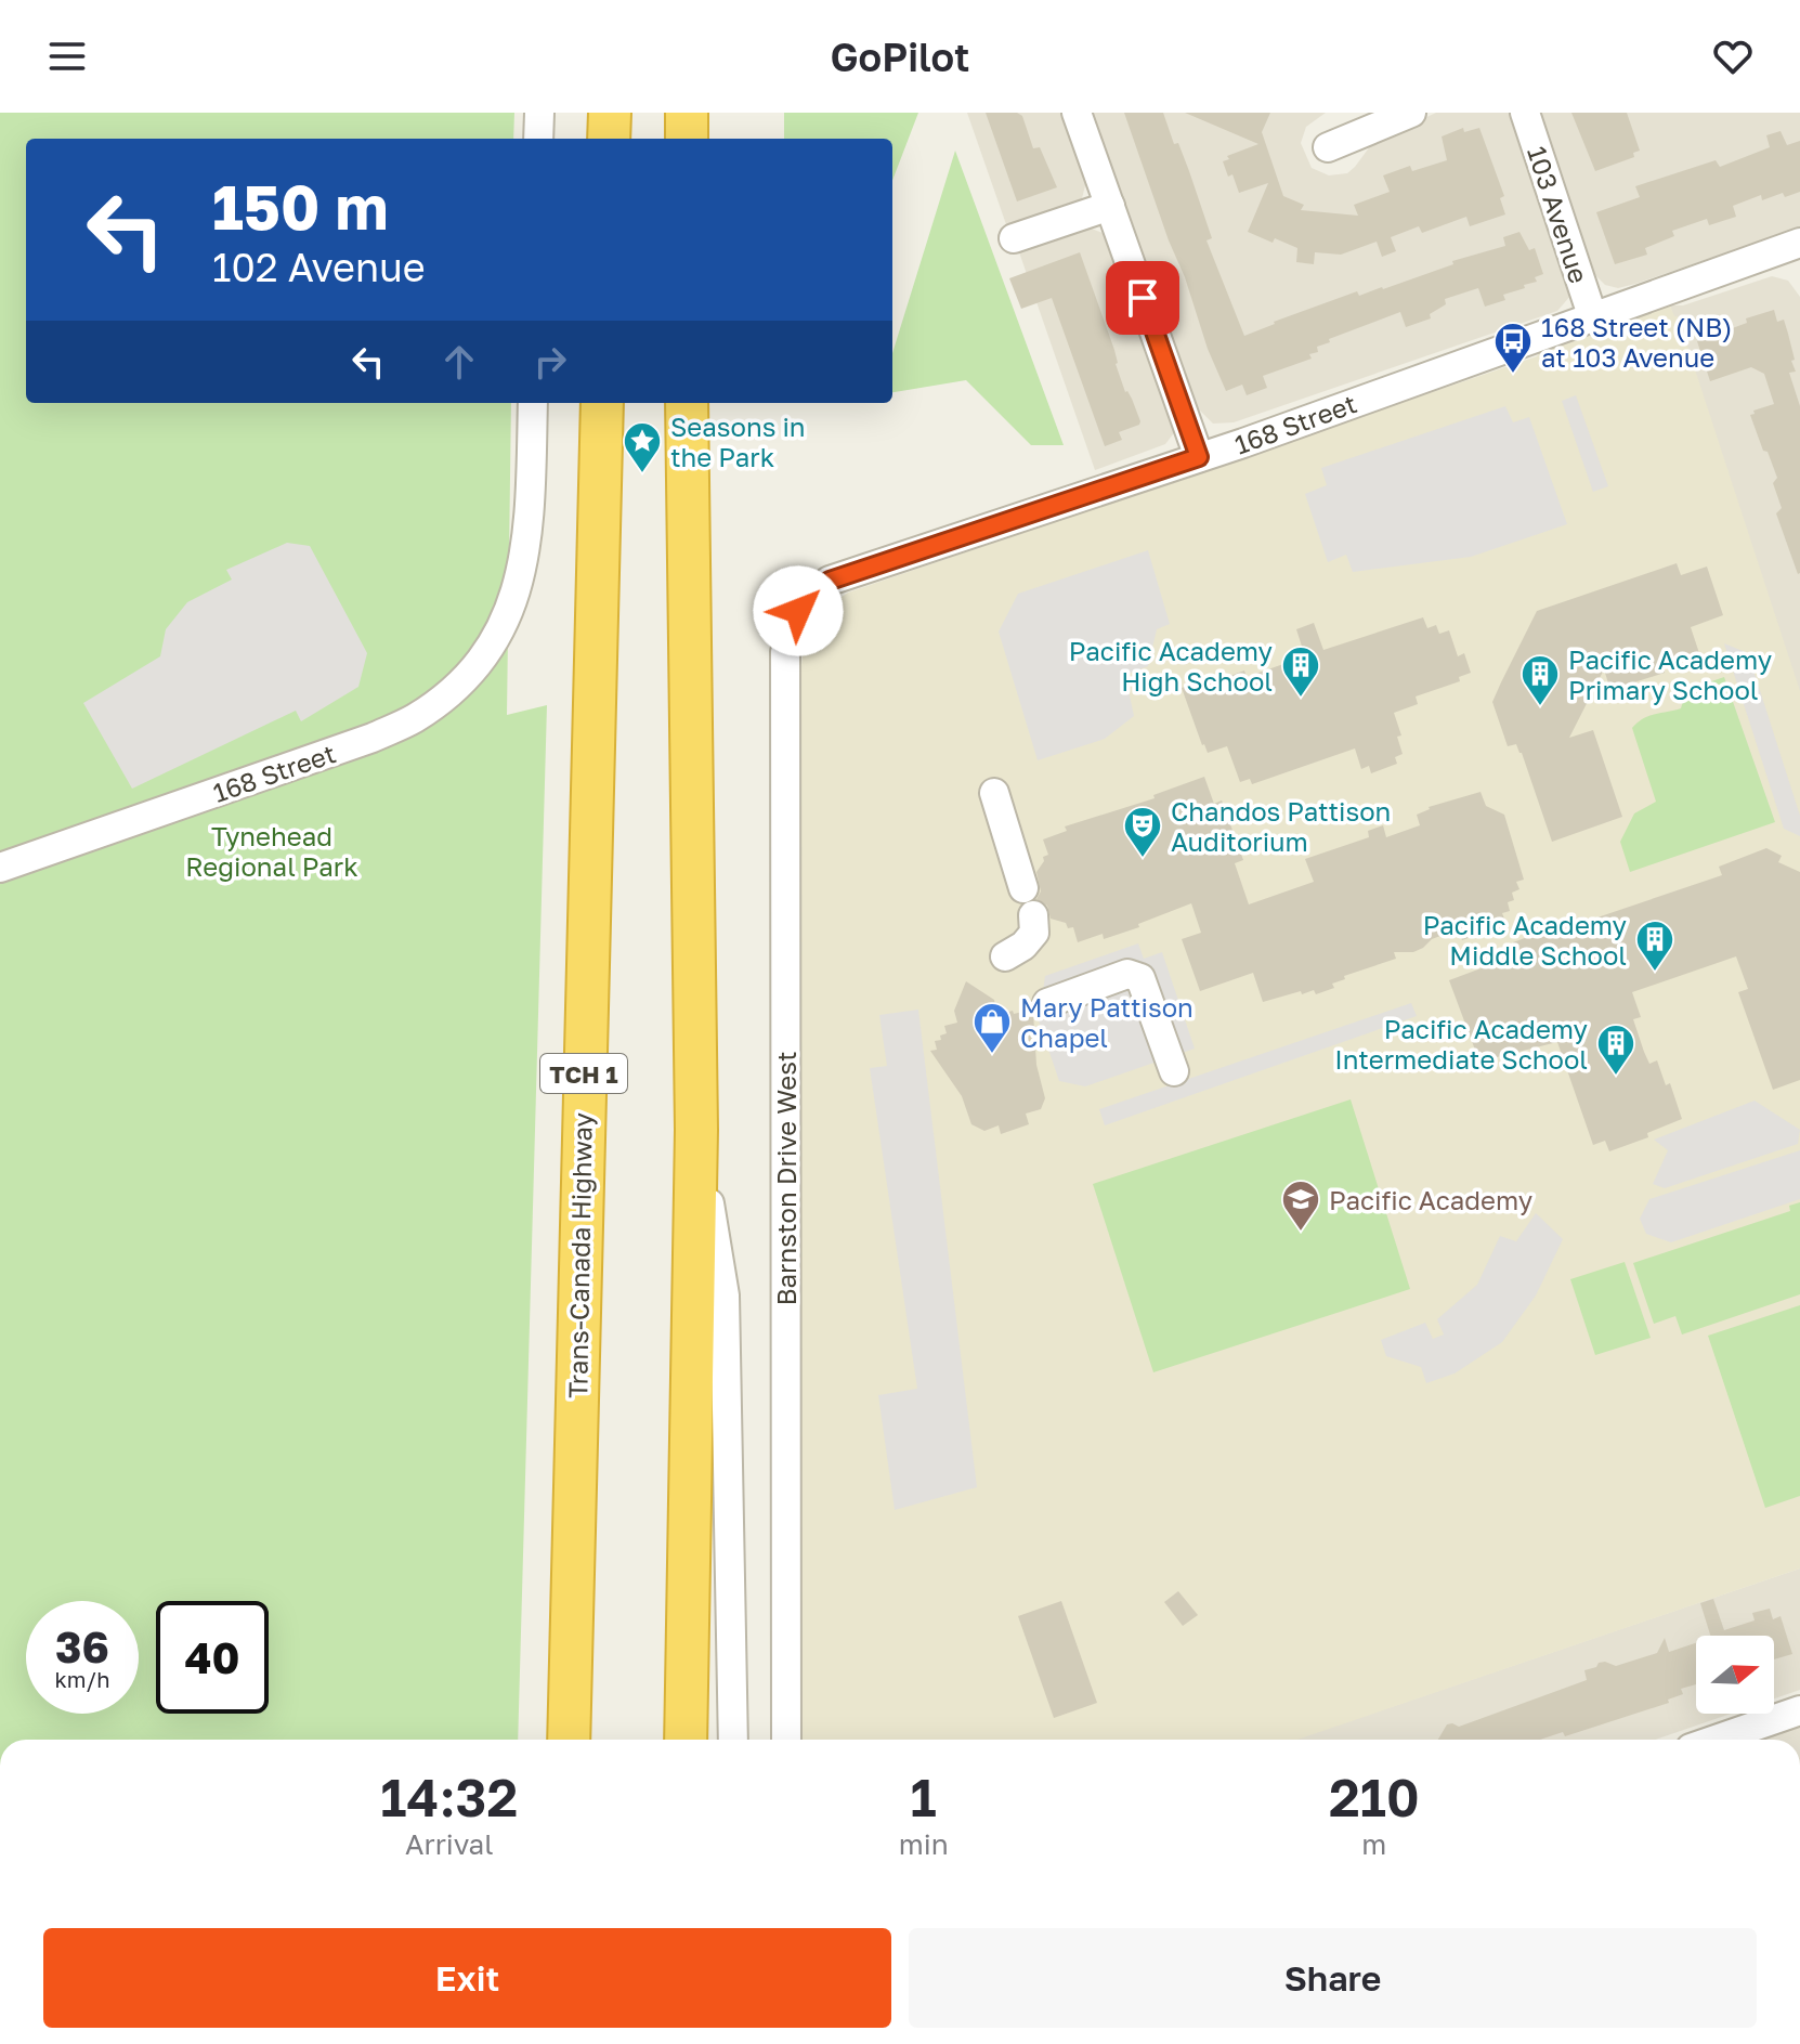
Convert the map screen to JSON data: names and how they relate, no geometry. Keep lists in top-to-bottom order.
{
  "streets": {
    "highway": ["TCH 1", "Trans-Canada Highway"],
    "street": ["103 Avenue", "168 Street", "Barnston Drive West"]
  },
  "crossings": [
    ["103 Avenue", "168 Street"],
    ["168 Street", "Barnston Drive West"]
  ],
  "parks": ["Tynehead Regional Park"],
  "places": {
    "bus stop": ["168 Street (NB) at 103 Avenue"],
    "place": ["Seasons in the Park"],
    "building": [
      "Pacific Academy High School",
      "Pacific Academy Primary School",
      "Pacific Academy Middle School",
      "Pacific Academy Intermediate School"
    ],
    "theatre": ["Chandos Pattison Auditorium"],
    "shop": ["Mary Pattison Chapel"],
    "school or university": ["Pacific Academy"]
  },
  "north": "right",
  "page": {
    "header": "GoPilot",
    "turn": ["150 m", "102 Avenue"],
    "speed": "36 km/h",
    "limit": "40",
    "eta": [
      "14:32",
      "Arrival",
      "1",
      "min",
      "210",
      "m"
    ],
    "buttons": ["Exit", "Share"]
  }
}
